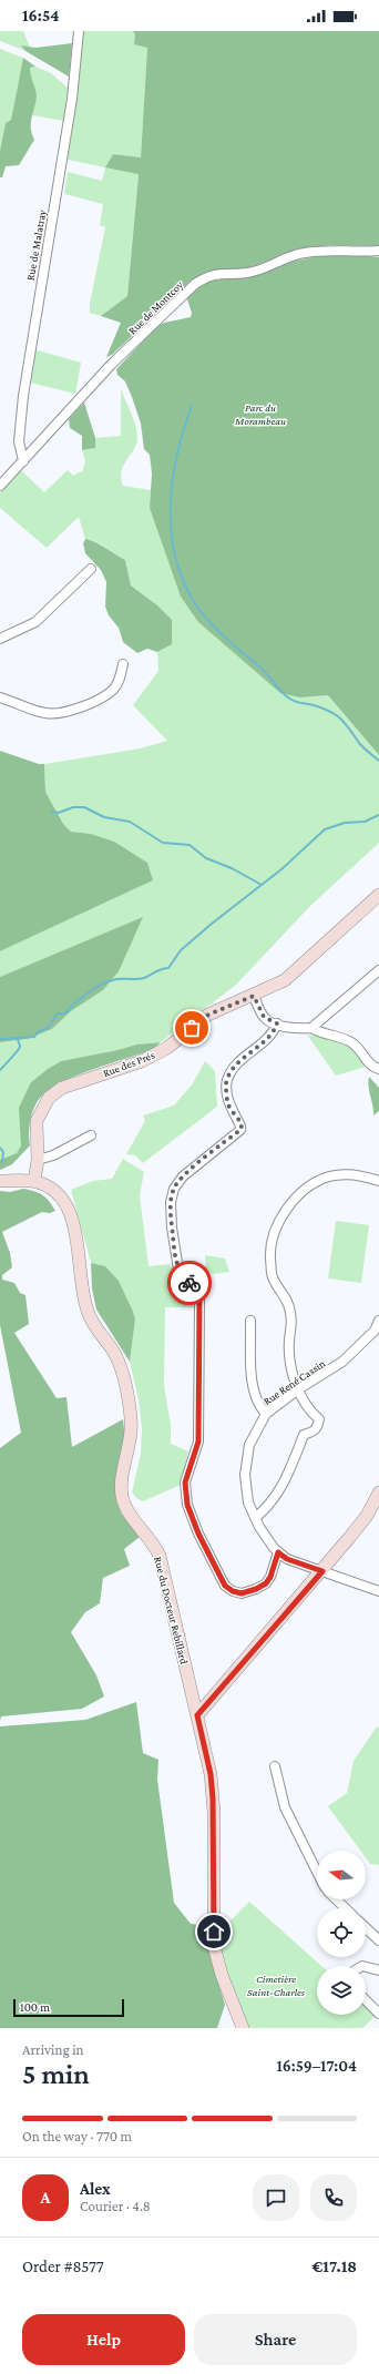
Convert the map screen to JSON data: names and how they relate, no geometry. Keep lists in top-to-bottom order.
{
  "streets": {
    "main road": ["Rue des Prés", "Rue du Docteur Rebillard"],
    "street": ["Rue de Malatray", "Rue de Montcoy", "Rue René Cassin"]
  },
  "crossings": [
    ["Rue de Malatray", "Rue de Montcoy"],
    ["Rue des Prés", "Rue du Docteur Rebillard"]
  ],
  "parks": ["Parc du Morambeau", "Cimetière Saint-Charles"],
  "scale_bar": "100 m",
  "north": "left",
  "page": {
    "status": "16:54",
    "scale": "100 m",
    "heading": ["5 min", "Arriving in", "16:59–17:04"],
    "panel": [
      "Alex",
      "Courier · 4.8",
      "Order #8577",
      "€17.18"
    ],
    "bar": "On the way · 770 m",
    "round": "A",
    "buttons": ["Help", "Share"]
  }
}
